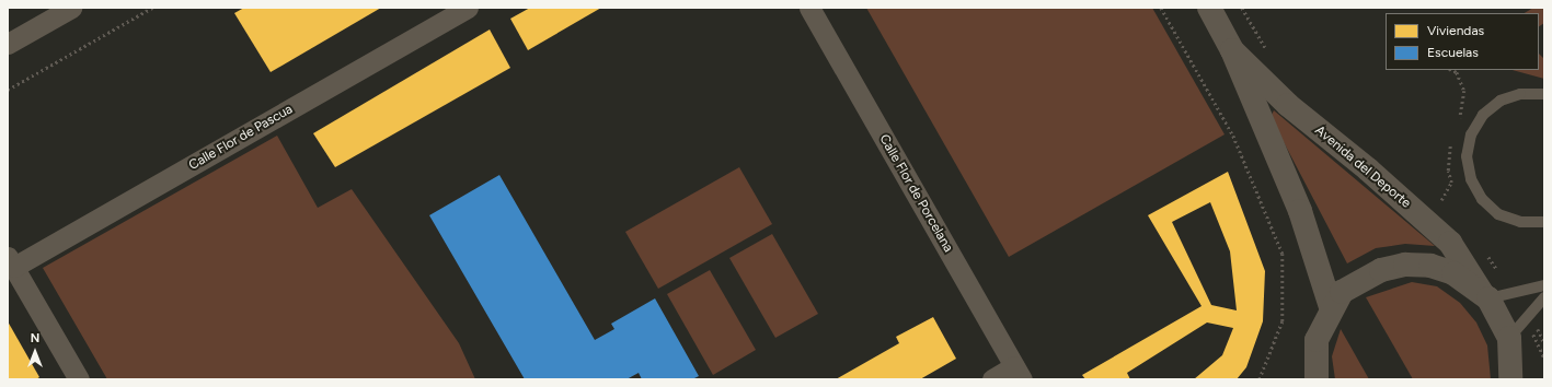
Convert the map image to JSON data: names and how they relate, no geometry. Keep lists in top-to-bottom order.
{
  "streets": {
    "street": ["Calle Flor de Pascua", "Avenida del Deporte", "Calle Flor de Porcelana"]
  },
  "legend": ["Viviendas", "Escuelas"],
  "north": "top"
}
